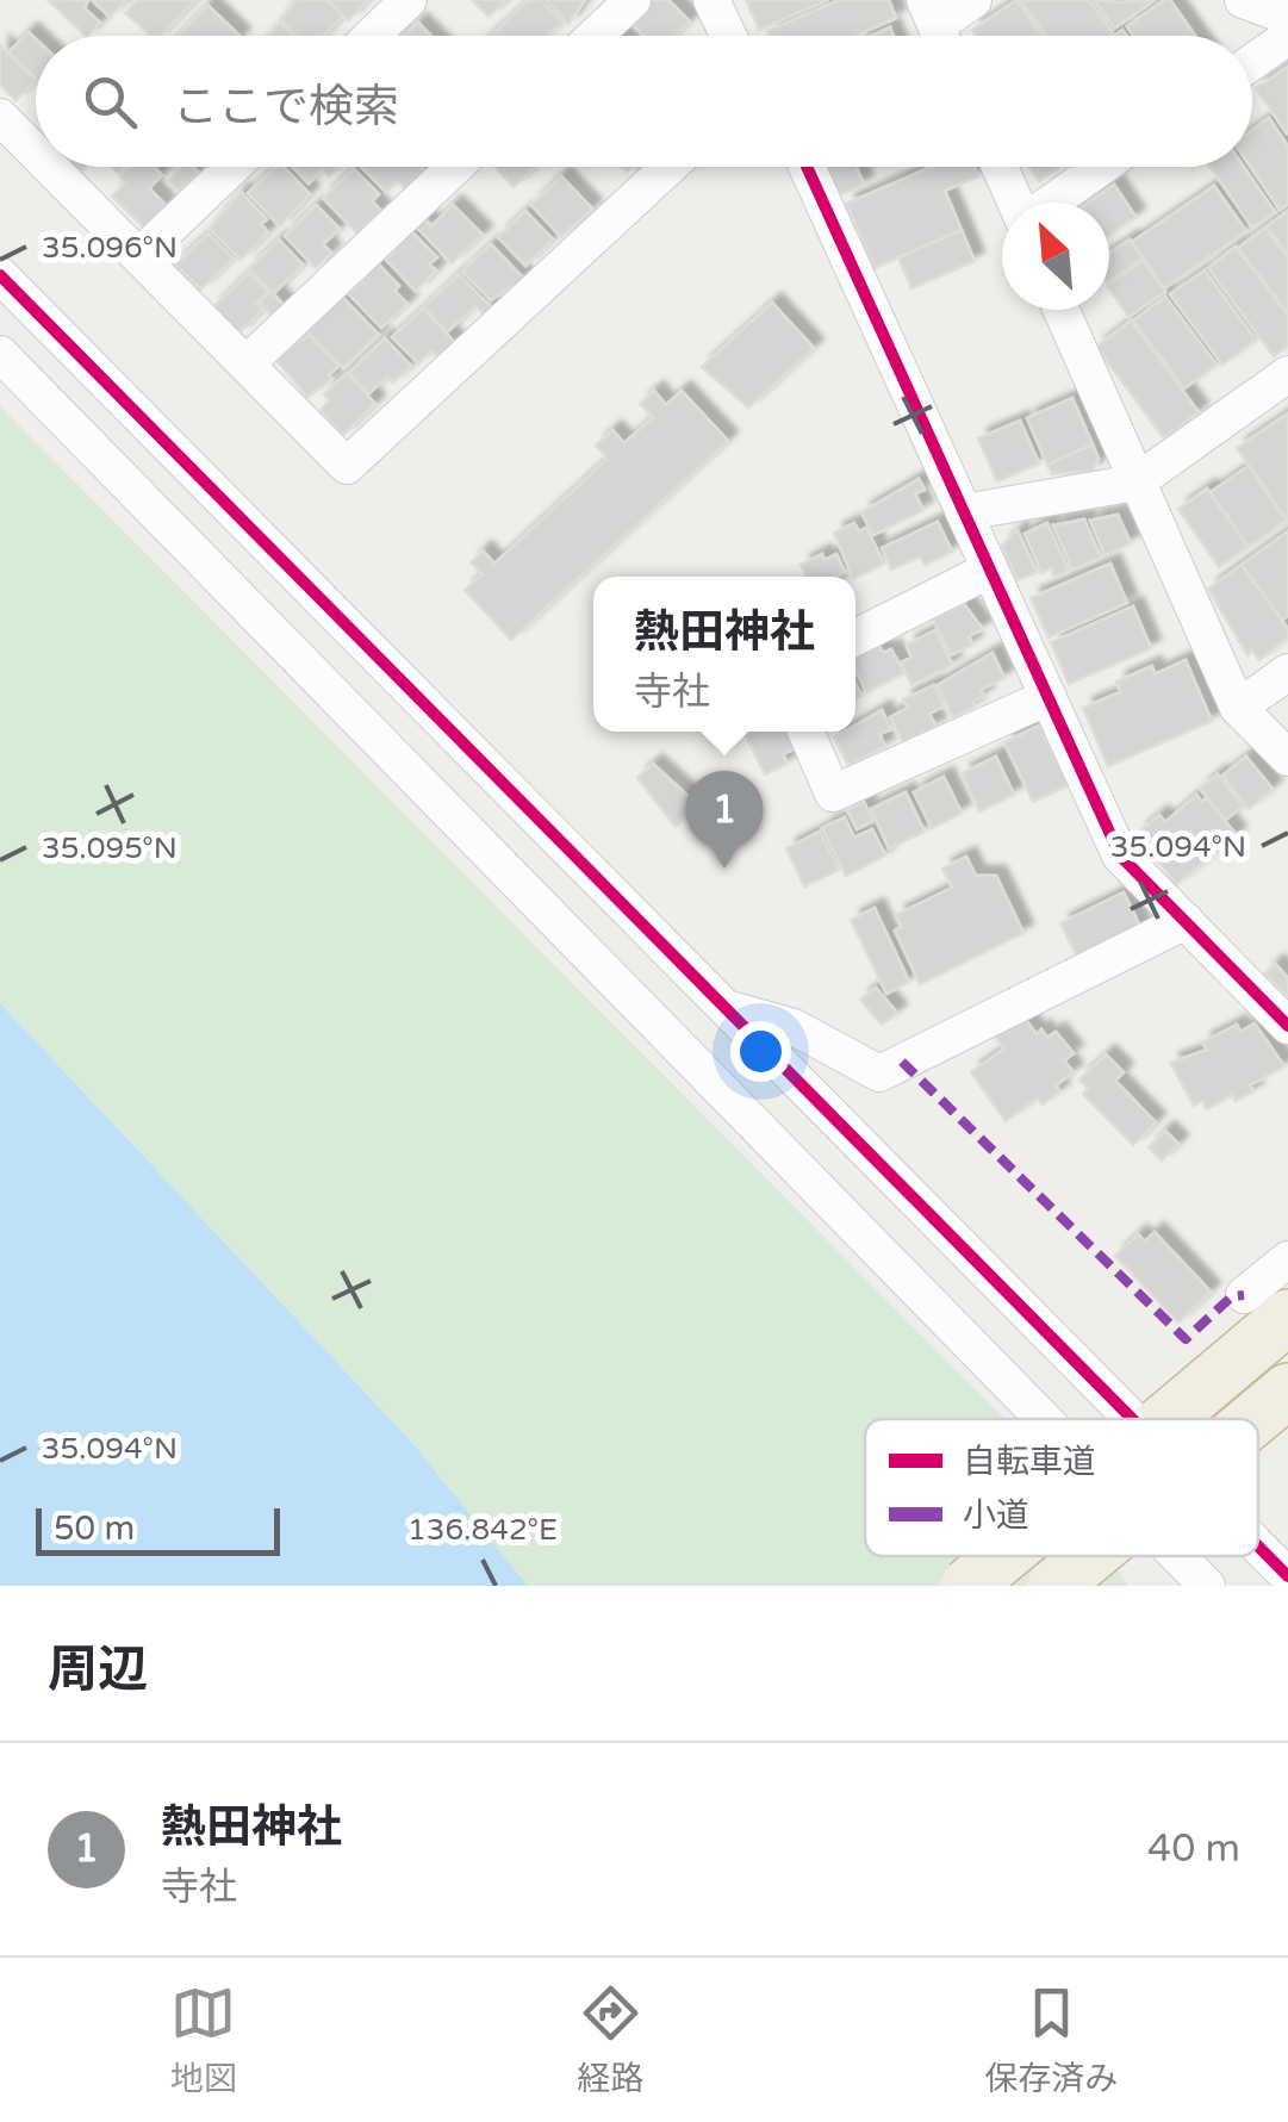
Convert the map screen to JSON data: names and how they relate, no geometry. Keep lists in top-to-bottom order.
{
  "legend": ["自転車道", "小道"],
  "scale_bar": "50 m",
  "north": "top left",
  "page": {
    "search": "ここで検索",
    "popup": ["熱田神社", "寺社"],
    "pins": "1",
    "scale": "50 m",
    "heading": "周辺",
    "list": [
      {
        "mark": "1",
        "name": "熱田神社",
        "note": "寺社",
        "value": "40 m"
      }
    ],
    "nav": ["地図", "経路", "保存済み"]
  },
  "coordinates": [
    "35.096°N",
    "35.094°N",
    "35.095°N",
    "136.842°E"
  ]
}
